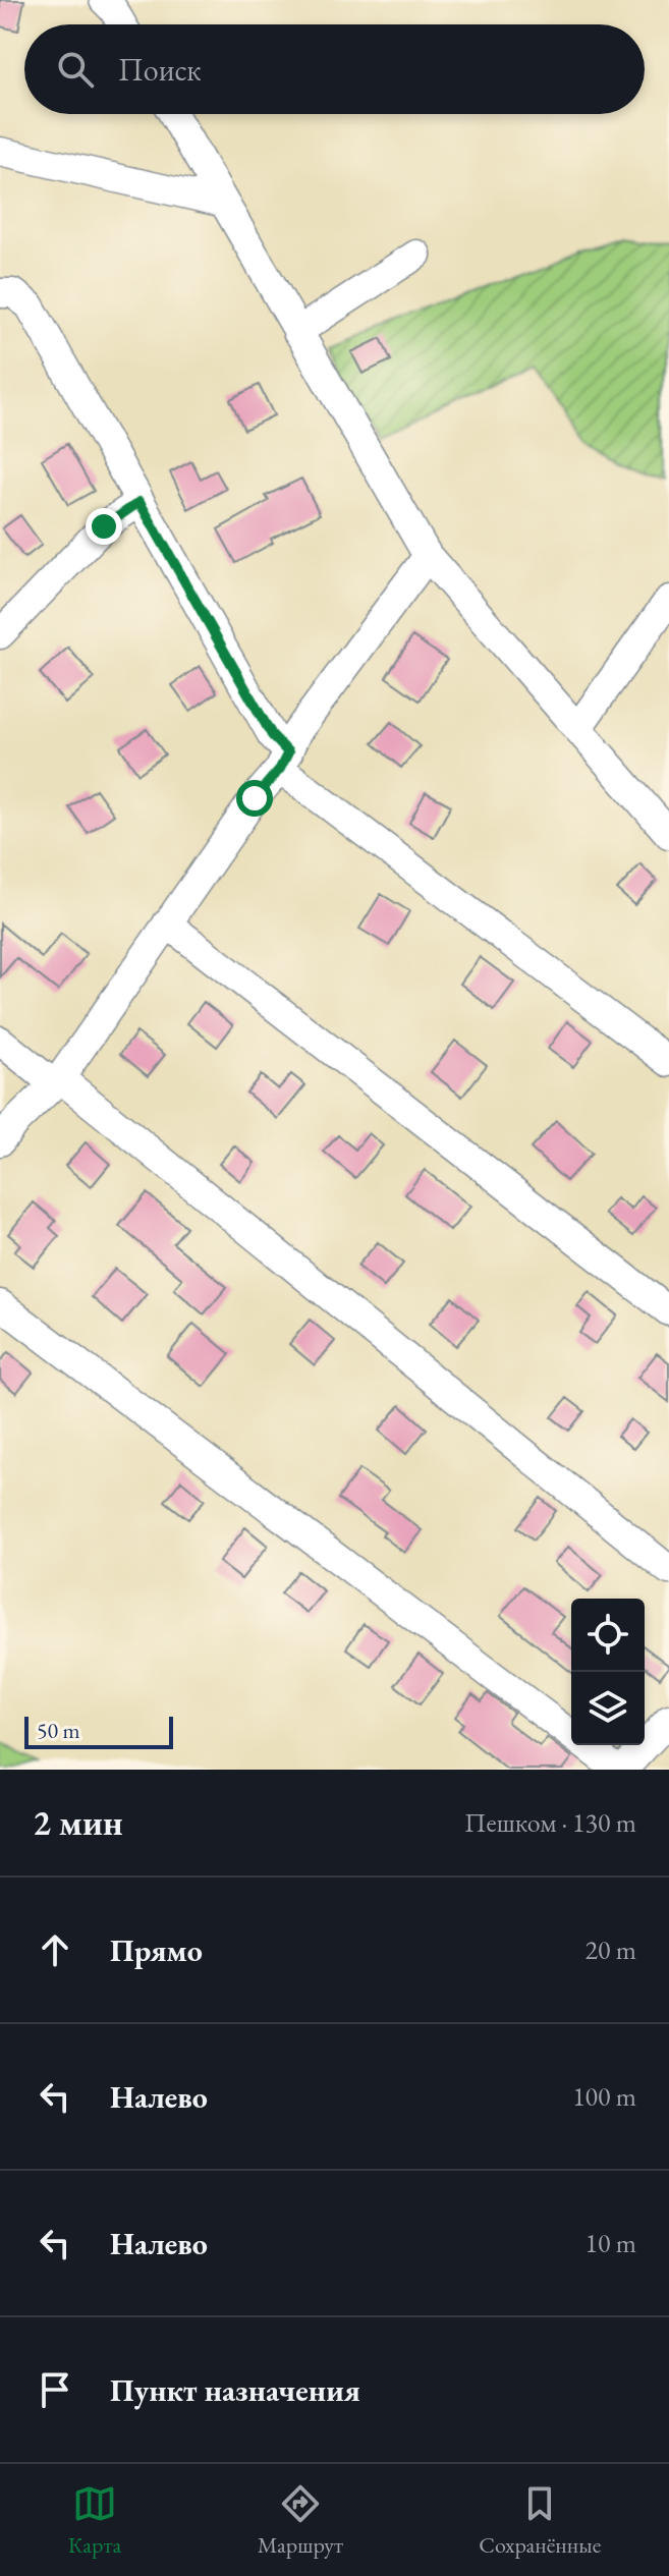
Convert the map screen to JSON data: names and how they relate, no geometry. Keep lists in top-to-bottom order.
{
  "scale_bar": "50 m",
  "page": {
    "search": "Поиск",
    "scale": "50 m",
    "heading": ["2 мин", "Пешком · 130 m"],
    "list": [
      ["Прямо", "20 m"],
      ["Налево", "100 m"],
      ["Налево", "10 m"],
      "Пункт назначения"
    ],
    "nav": ["Карта", "Маршрут", "Сохранённые"]
  }
}
